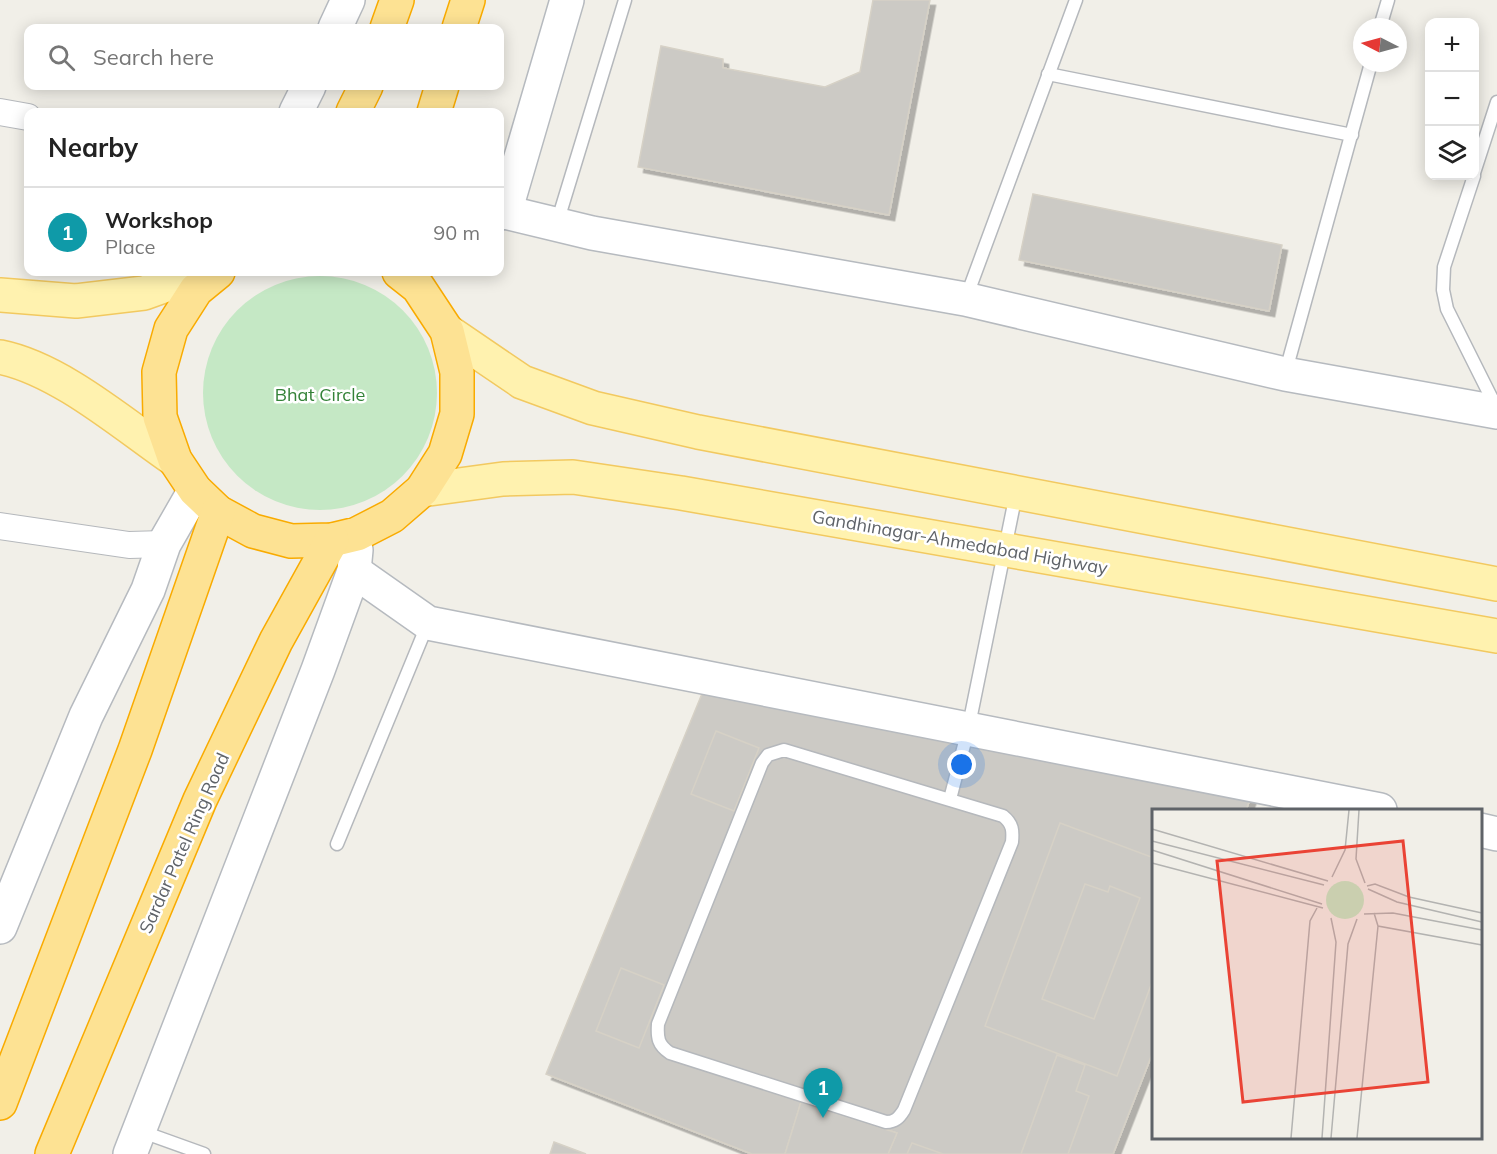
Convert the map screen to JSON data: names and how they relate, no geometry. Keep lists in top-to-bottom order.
{
  "streets": {
    "highway": ["Sardar Patel Ring Road"],
    "main road": ["Gandhinagar-Ahmedabad Highway"]
  },
  "parks": ["Bhat Circle"],
  "north": "left",
  "page": {
    "map_buttons": ["+", "−"],
    "search": "Search here",
    "heading": "Nearby",
    "list": [
      {
        "mark": "1",
        "name": "Workshop",
        "note": "Place",
        "value": "90 m"
      }
    ],
    "pins": "1"
  }
}
